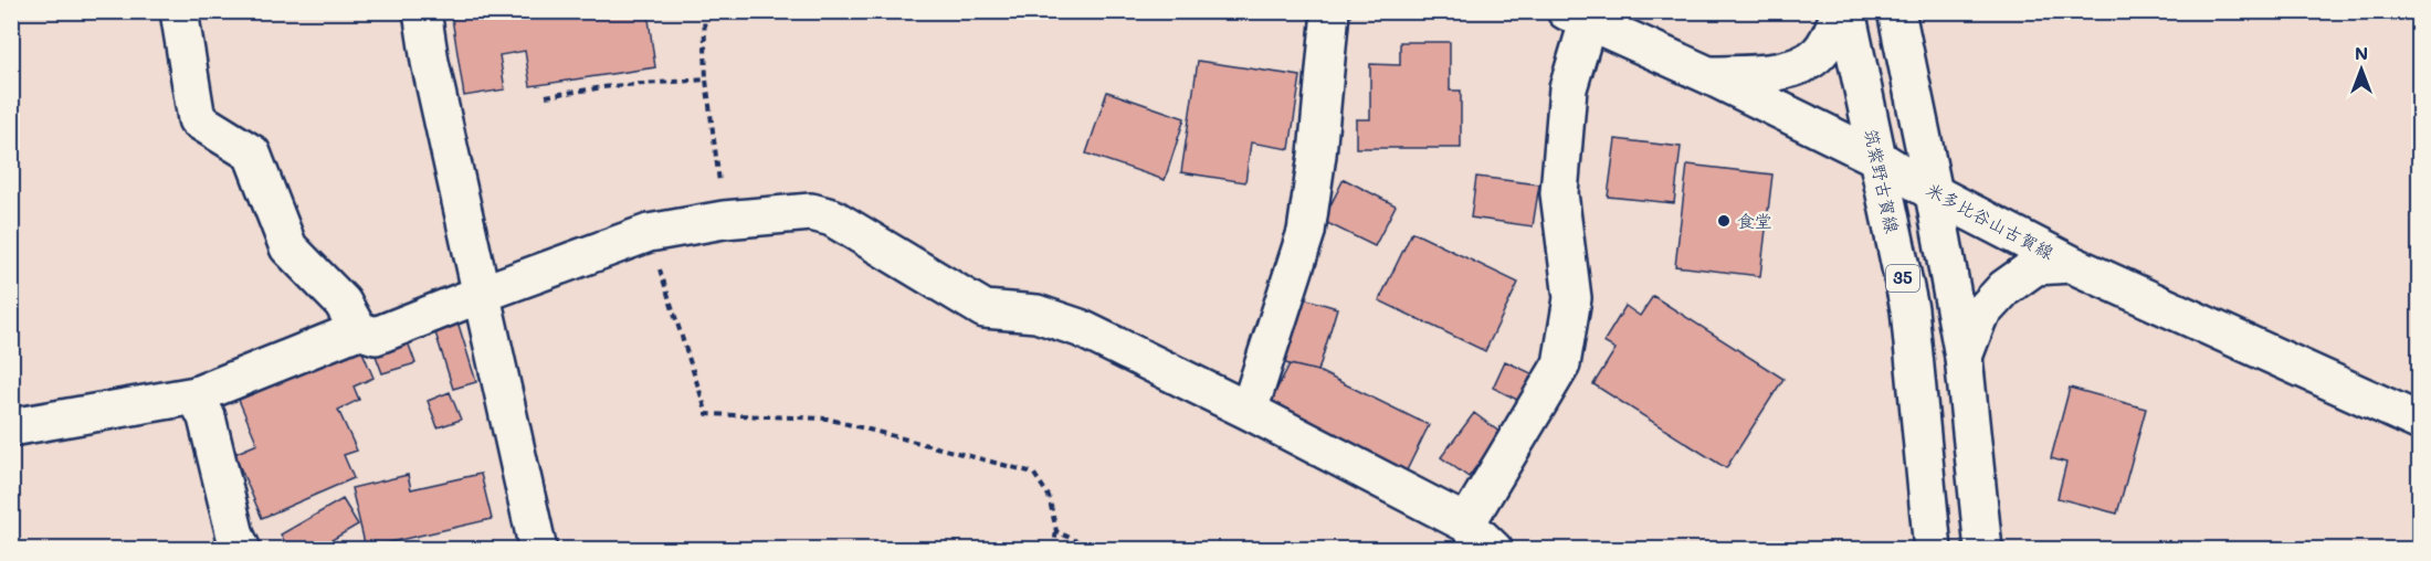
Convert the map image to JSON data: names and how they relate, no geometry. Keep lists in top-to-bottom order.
{
  "streets": {
    "street": ["筑紫野古賀線", "米多比谷山古賀線", "35"]
  },
  "crossings": [
    ["筑紫野古賀線", "米多比谷山古賀線"],
    ["米多比谷山古賀線", "35"]
  ],
  "places": ["食堂"],
  "north": "top"
}
